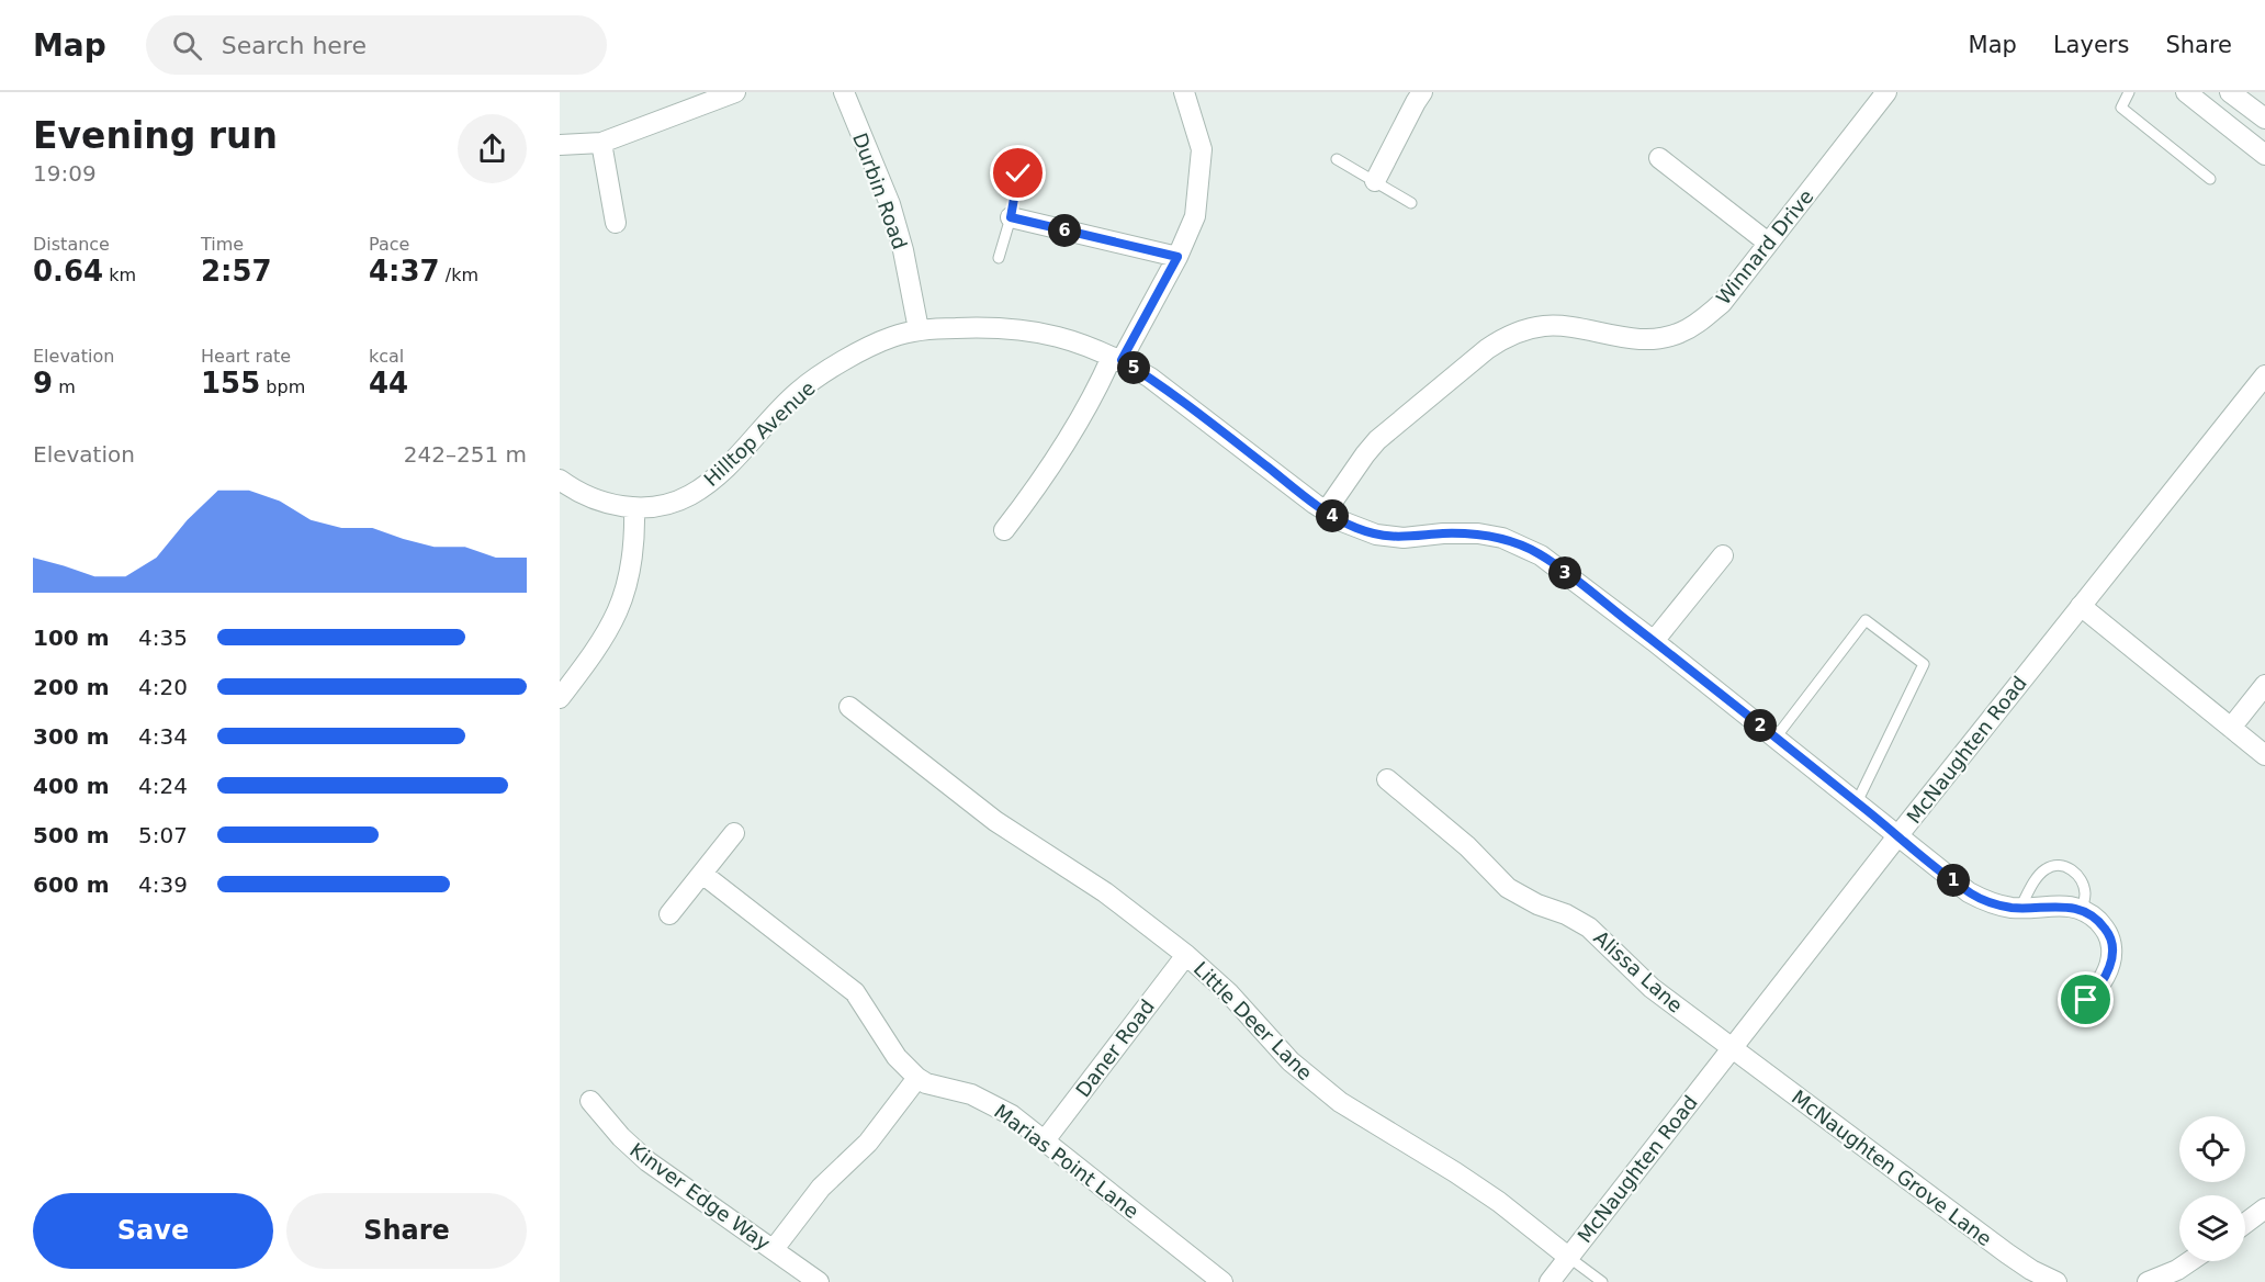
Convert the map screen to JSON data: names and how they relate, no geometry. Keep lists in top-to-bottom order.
{
  "streets": {
    "street": [
      "Durbin Road",
      "Winnard Drive",
      "Hilltop Avenue",
      "McNaughten Road",
      "Alissa Lane",
      "Little Deer Lane",
      "Daner Road",
      "Marias Point Lane",
      "McNaughten Grove Lane",
      "Kinver Edge Way"
    ]
  },
  "crossings": [
    ["Durbin Road", "Hilltop Avenue"],
    ["Winnard Drive", "Hilltop Avenue"],
    ["Hilltop Avenue", "McNaughten Road"],
    ["McNaughten Road", "Alissa Lane"],
    ["McNaughten Road", "Little Deer Lane"],
    ["McNaughten Road", "McNaughten Grove Lane"],
    ["Alissa Lane", "McNaughten Grove Lane"],
    ["Little Deer Lane", "Daner Road"],
    ["Daner Road", "Marias Point Lane"]
  ],
  "page": {
    "header": "Map",
    "search": "Search here",
    "nav": ["Map", "Layers", "Share"],
    "heading": ["Evening run", "19:09"],
    "stats": [
      ["Distance", "0.64 km"],
      ["Time", "2:57"],
      ["Pace", "4:37 /km"],
      ["Elevation", "9 m"],
      ["Heart rate", "155 bpm"],
      ["kcal", "44"]
    ],
    "pins": [
      "6",
      "5",
      "4",
      "3",
      "2",
      "1"
    ],
    "chart": ["Elevation", "242–251 m"],
    "list": [
      {
        "name": "100 m",
        "note": "4:35"
      },
      {
        "name": "200 m",
        "note": "4:20"
      },
      {
        "name": "300 m",
        "note": "4:34"
      },
      {
        "name": "400 m",
        "note": "4:24"
      },
      {
        "name": "500 m",
        "note": "5:07"
      },
      {
        "name": "600 m",
        "note": "4:39"
      }
    ],
    "buttons": ["Save", "Share"]
  }
}
